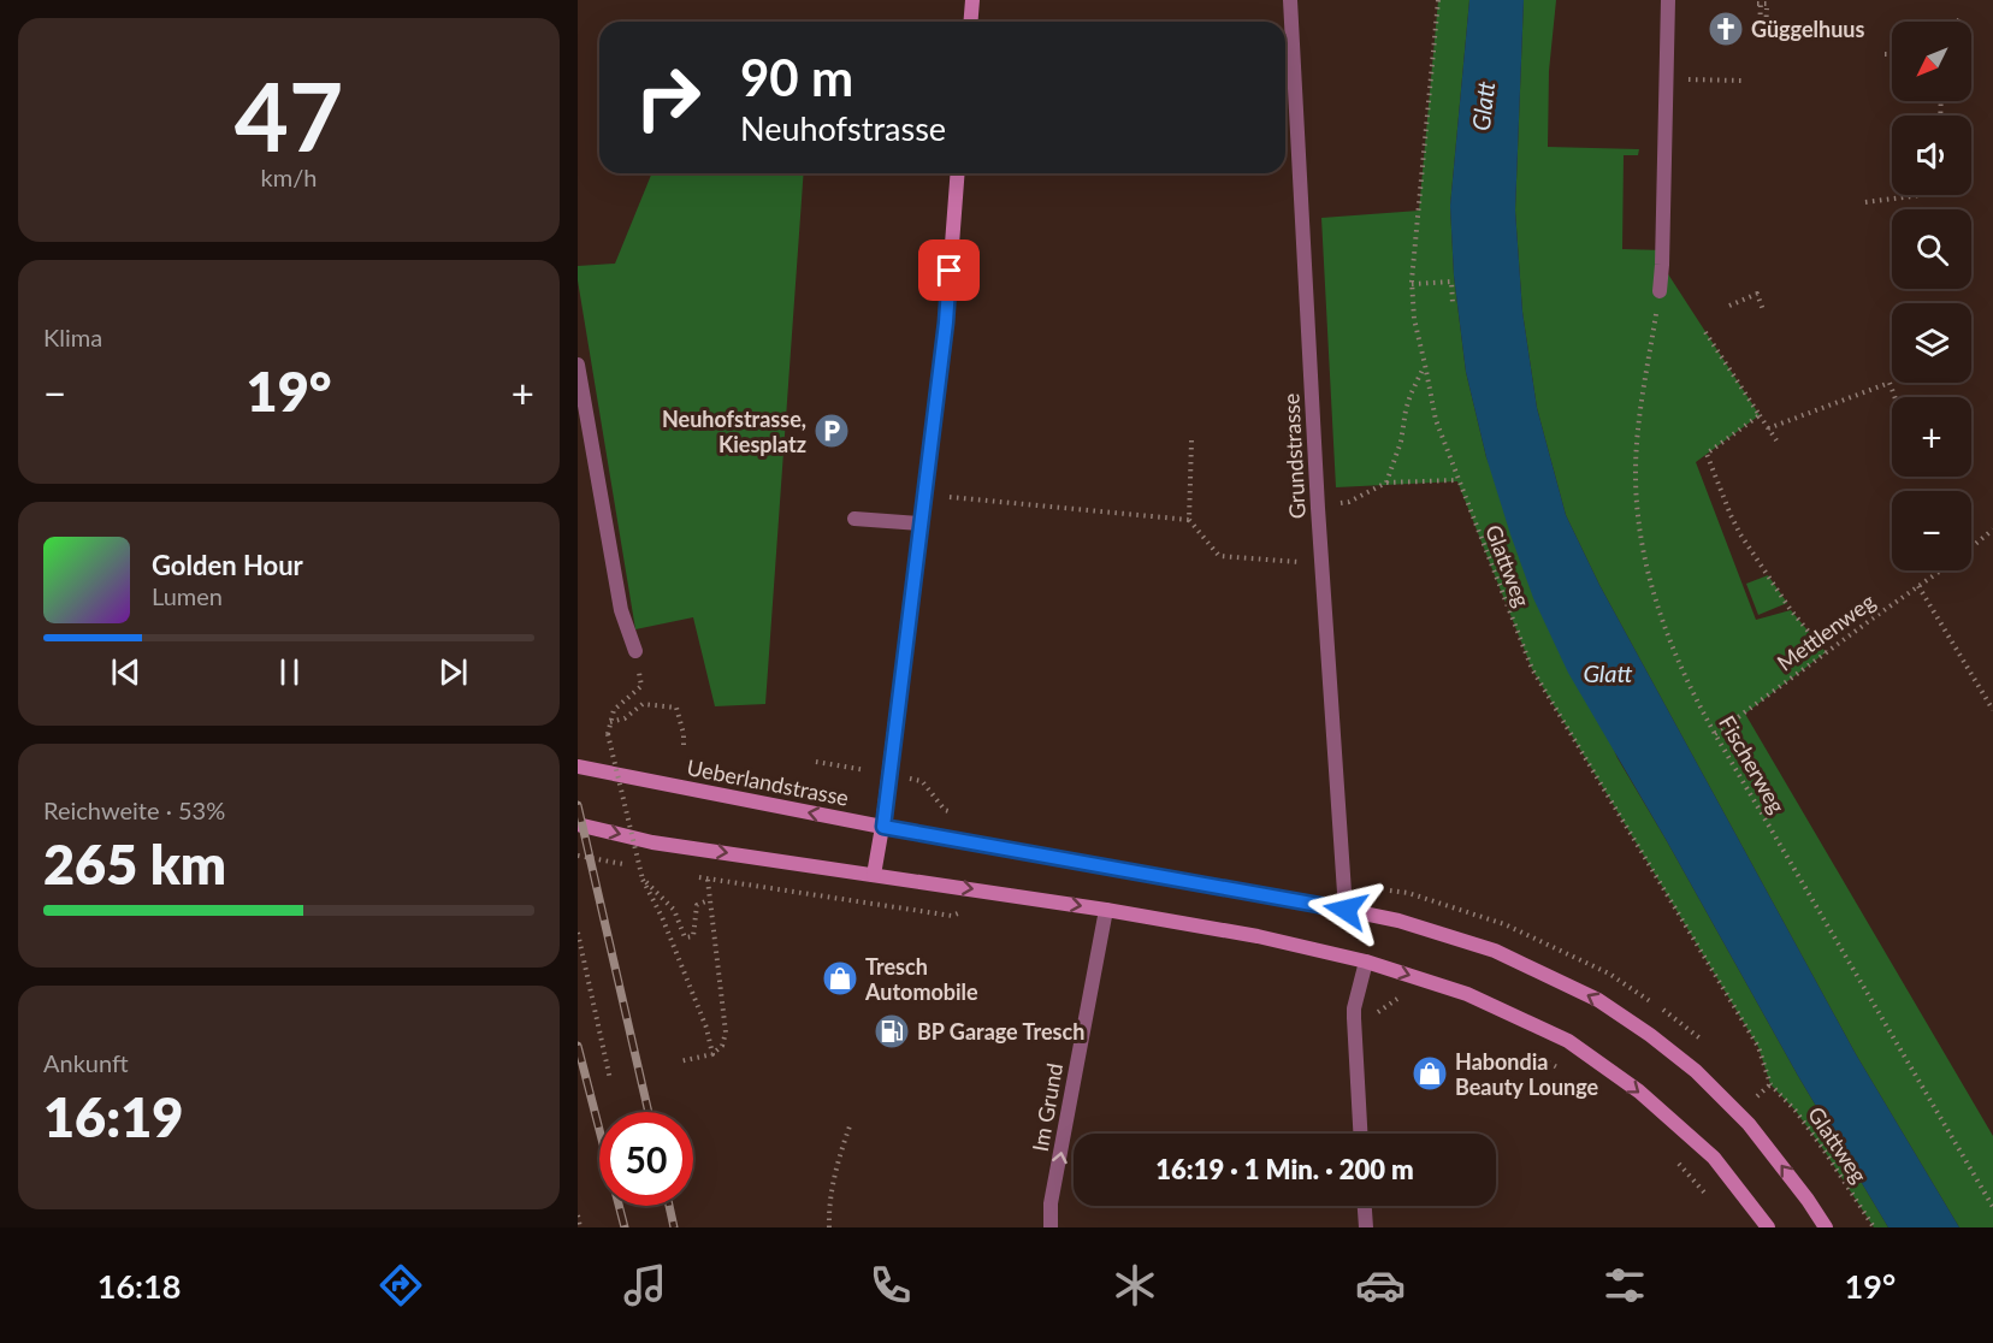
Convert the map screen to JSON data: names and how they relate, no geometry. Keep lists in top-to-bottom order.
{
  "streets": {
    "main road": ["Ueberlandstrasse"],
    "street": ["Grundstrasse", "Im Grund"],
    "path": ["Glattweg", "Mettlenweg", "Fischerweg"]
  },
  "crossings": [
    ["Grundstrasse", "Ueberlandstrasse"],
    ["Mettlenweg", "Fischerweg"]
  ],
  "one_way": ["Im Grund"],
  "water": ["Glatt"],
  "places": {
    "church": ["Güggelhuus"],
    "parking": ["Neuhofstrasse, Kiesplatz"],
    "shop": ["Tresch Automobile", "Habondia Beauty Lounge"],
    "fuel station": ["BP Garage Tresch"]
  },
  "north": "bottom left",
  "page": {
    "tile": [
      ["47", "km/h"],
      "Klima",
      ["Reichweite · 53%", "265 km"],
      ["Ankunft", "16:19"]
    ],
    "map_buttons": ["+", "−"],
    "turn": ["90 m", "Neuhofstrasse"],
    "heat": ["−", "19°", "+"],
    "song": ["Golden Hour", "Lumen"],
    "limit": "50",
    "trip": "16:19 · 1 Min. · 200 m",
    "tabs": ["16:18", "19°"]
  }
}
